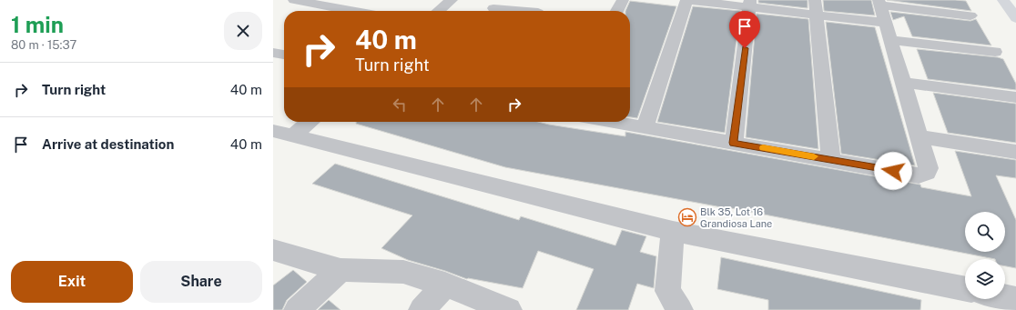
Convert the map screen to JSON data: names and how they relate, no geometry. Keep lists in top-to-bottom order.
{
  "places": {
    "hotel": ["Blk 35, Lot 16 Grandiosa Lane"]
  },
  "page": {
    "heading": ["1 min", "80 m · 15:37"],
    "turn": ["40 m", "Turn right"],
    "list": [
      {
        "name": "Turn right",
        "value": "40 m"
      },
      {
        "name": "Arrive at destination",
        "value": "40 m"
      }
    ],
    "buttons": ["Exit", "Share"]
  }
}
